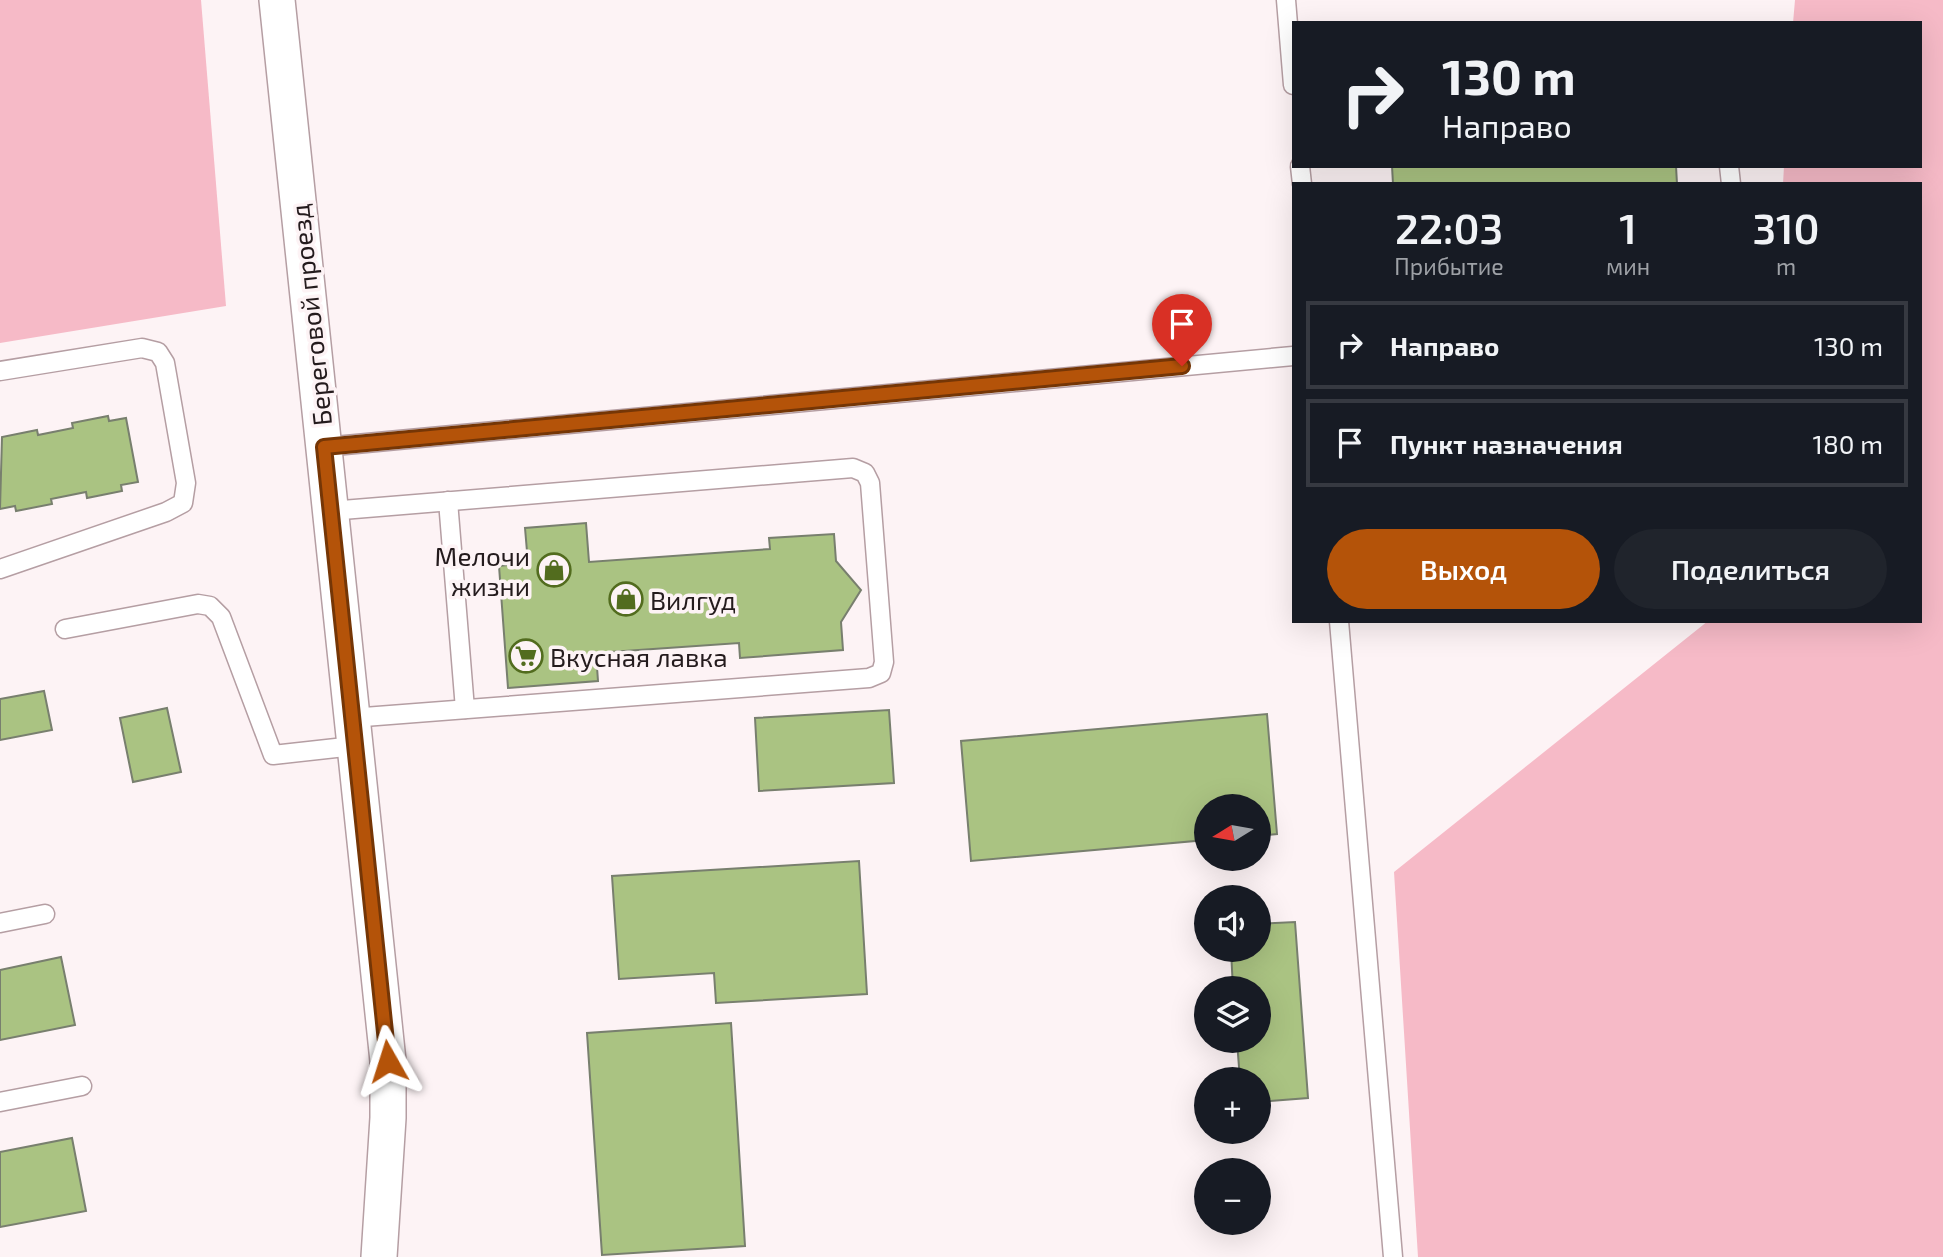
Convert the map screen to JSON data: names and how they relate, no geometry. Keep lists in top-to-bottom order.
{
  "streets": {
    "street": ["Береговой проезд"]
  },
  "places": {
    "shop": ["Мелочи жизни", "Вилгуд"],
    "supermarket": ["Вкусная лавка"]
  },
  "north": "left",
  "page": {
    "turn": ["130 m", "Направо"],
    "eta": [
      "22:03",
      "Прибытие",
      "1",
      "мин",
      "310",
      "m"
    ],
    "list": [
      {
        "name": "Направо",
        "value": "130 m"
      },
      {
        "name": "Пункт назначения",
        "value": "180 m"
      }
    ],
    "buttons": ["Выход", "Поделиться"],
    "map_buttons": ["+", "−"]
  }
}
